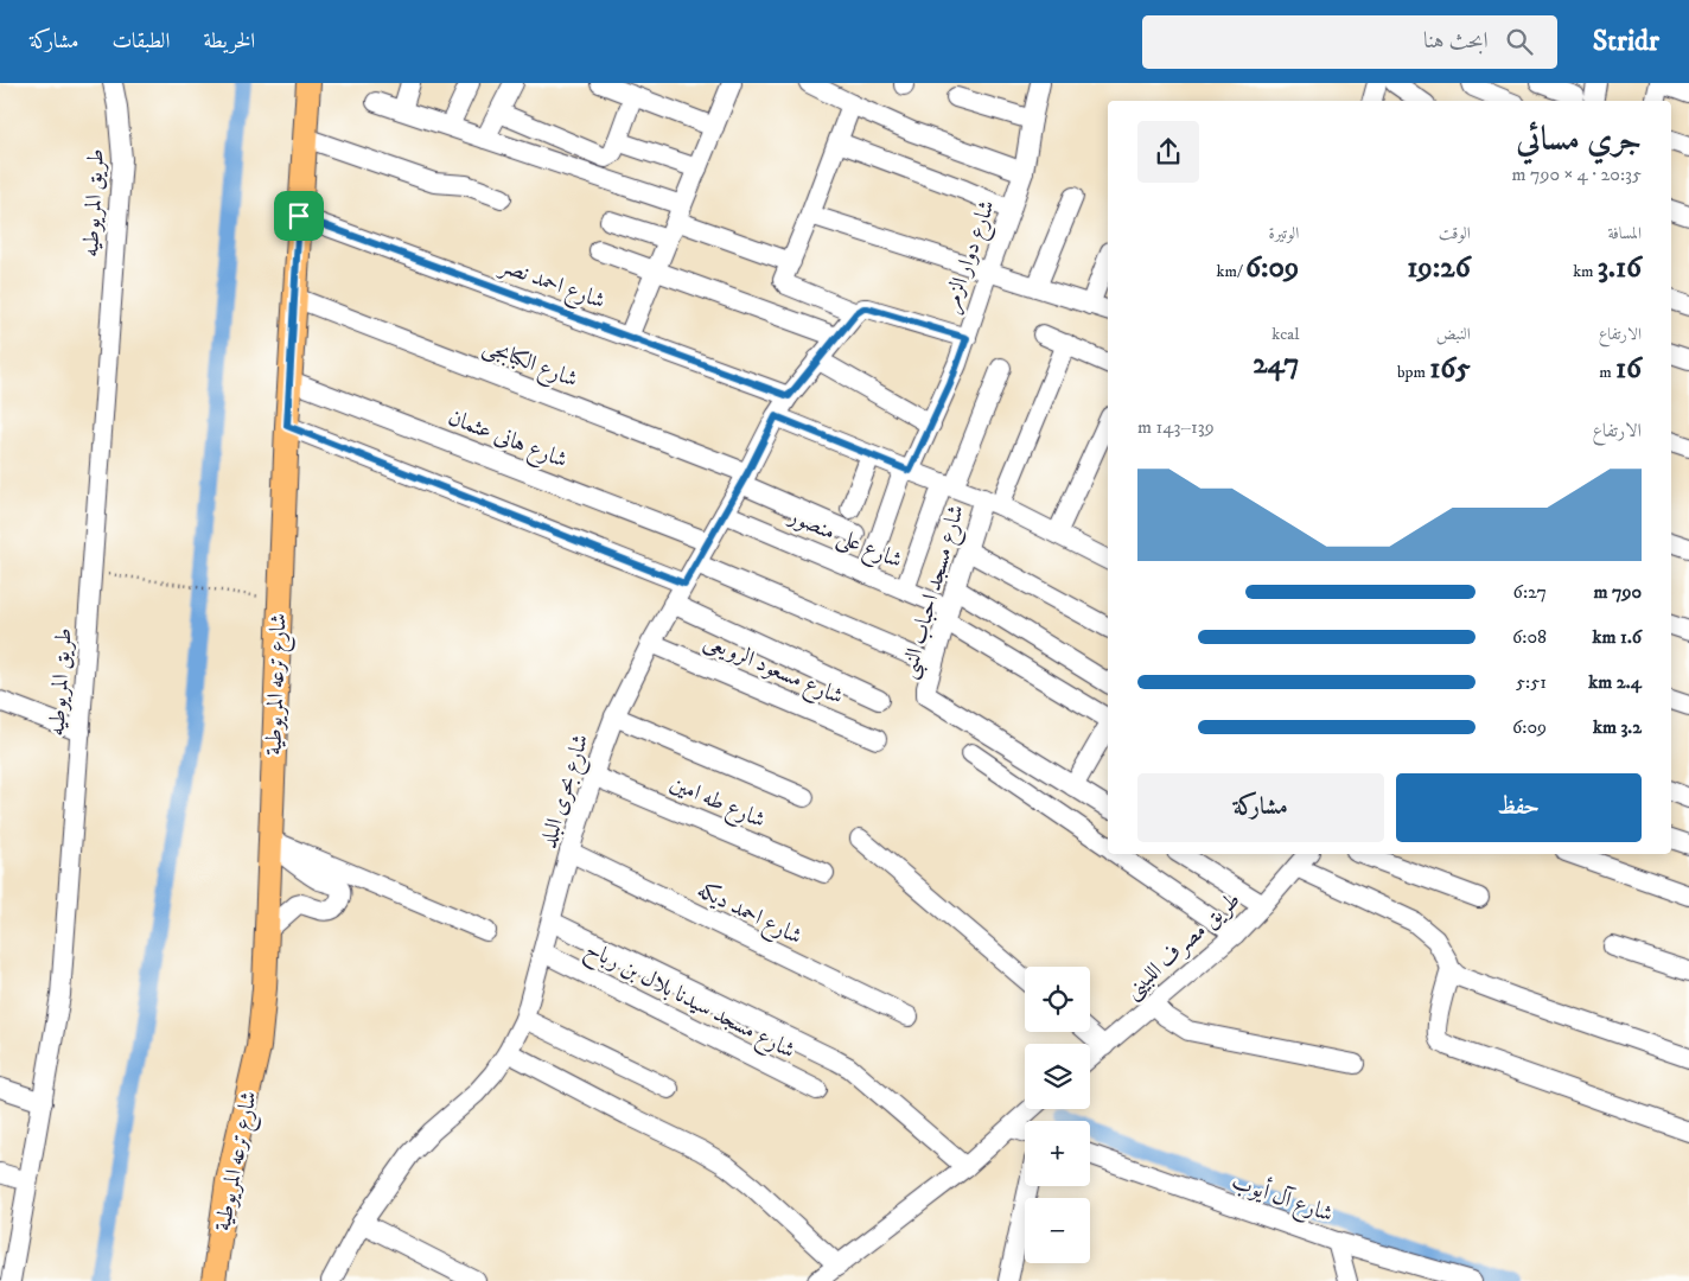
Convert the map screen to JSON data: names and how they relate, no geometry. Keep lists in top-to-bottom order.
{
  "streets": {
    "main road": ["شارع ترعه المريوطية"],
    "street": [
      "طريق المريوطيه",
      "شارع دوار الزمر",
      "شارع احمد نصر",
      "شارع الكبابجى",
      "شارع هانى عثمان",
      "شارع على منصور",
      "شارع مسجد احباب النبى",
      "شارع مسعود الرويعى",
      "شارع بحرى البلد",
      "شارع طه امين",
      "شارع احمد ديكه",
      "طريق مصرف اللبينى",
      "شارع مسجد سيدنا بلال بن رباح",
      "شارع آل أيوب"
    ]
  },
  "crossings": [
    ["شارع دوار الزمر", "شارع على منصور"],
    ["شارع احمد نصر", "شارع ترعه المريوطية"],
    ["شارع احمد نصر", "شارع بحرى البلد"],
    ["شارع الكبابجى", "شارع ترعه المريوطية"],
    ["شارع الكبابجى", "شارع بحرى البلد"],
    ["شارع هانى عثمان", "شارع ترعه المريوطية"],
    ["شارع هانى عثمان", "شارع بحرى البلد"],
    ["شارع على منصور", "شارع مسجد احباب النبى"],
    ["شارع على منصور", "شارع بحرى البلد"],
    ["شارع مسعود الرويعى", "شارع بحرى البلد"],
    ["شارع بحرى البلد", "شارع طه امين"],
    ["شارع بحرى البلد", "شارع احمد ديكه"],
    ["شارع بحرى البلد", "شارع مسجد سيدنا بلال بن رباح"]
  ],
  "page": {
    "header": "Stridr",
    "search": "ابحث هنا",
    "nav": ["الخريطة", "الطبقات", "مشاركة"],
    "heading": ["جري مسائي", "20:35 · 4 × 790 m"],
    "stats": [
      ["المسافة", "3.16 km"],
      ["الوقت", "19:26"],
      ["الوتيرة", "6:09 /km"],
      ["الارتفاع", "16 m"],
      ["النبض", "165 bpm"],
      ["kcal", "247"]
    ],
    "chart": ["الارتفاع", "139–143 m"],
    "list": [
      {
        "name": "790 m",
        "note": "6:27"
      },
      {
        "name": "1.6 km",
        "note": "6:08"
      },
      {
        "name": "2.4 km",
        "note": "5:51"
      },
      {
        "name": "3.2 km",
        "note": "6:09"
      }
    ],
    "buttons": ["حفظ", "مشاركة"],
    "map_buttons": ["+", "−"]
  }
}
